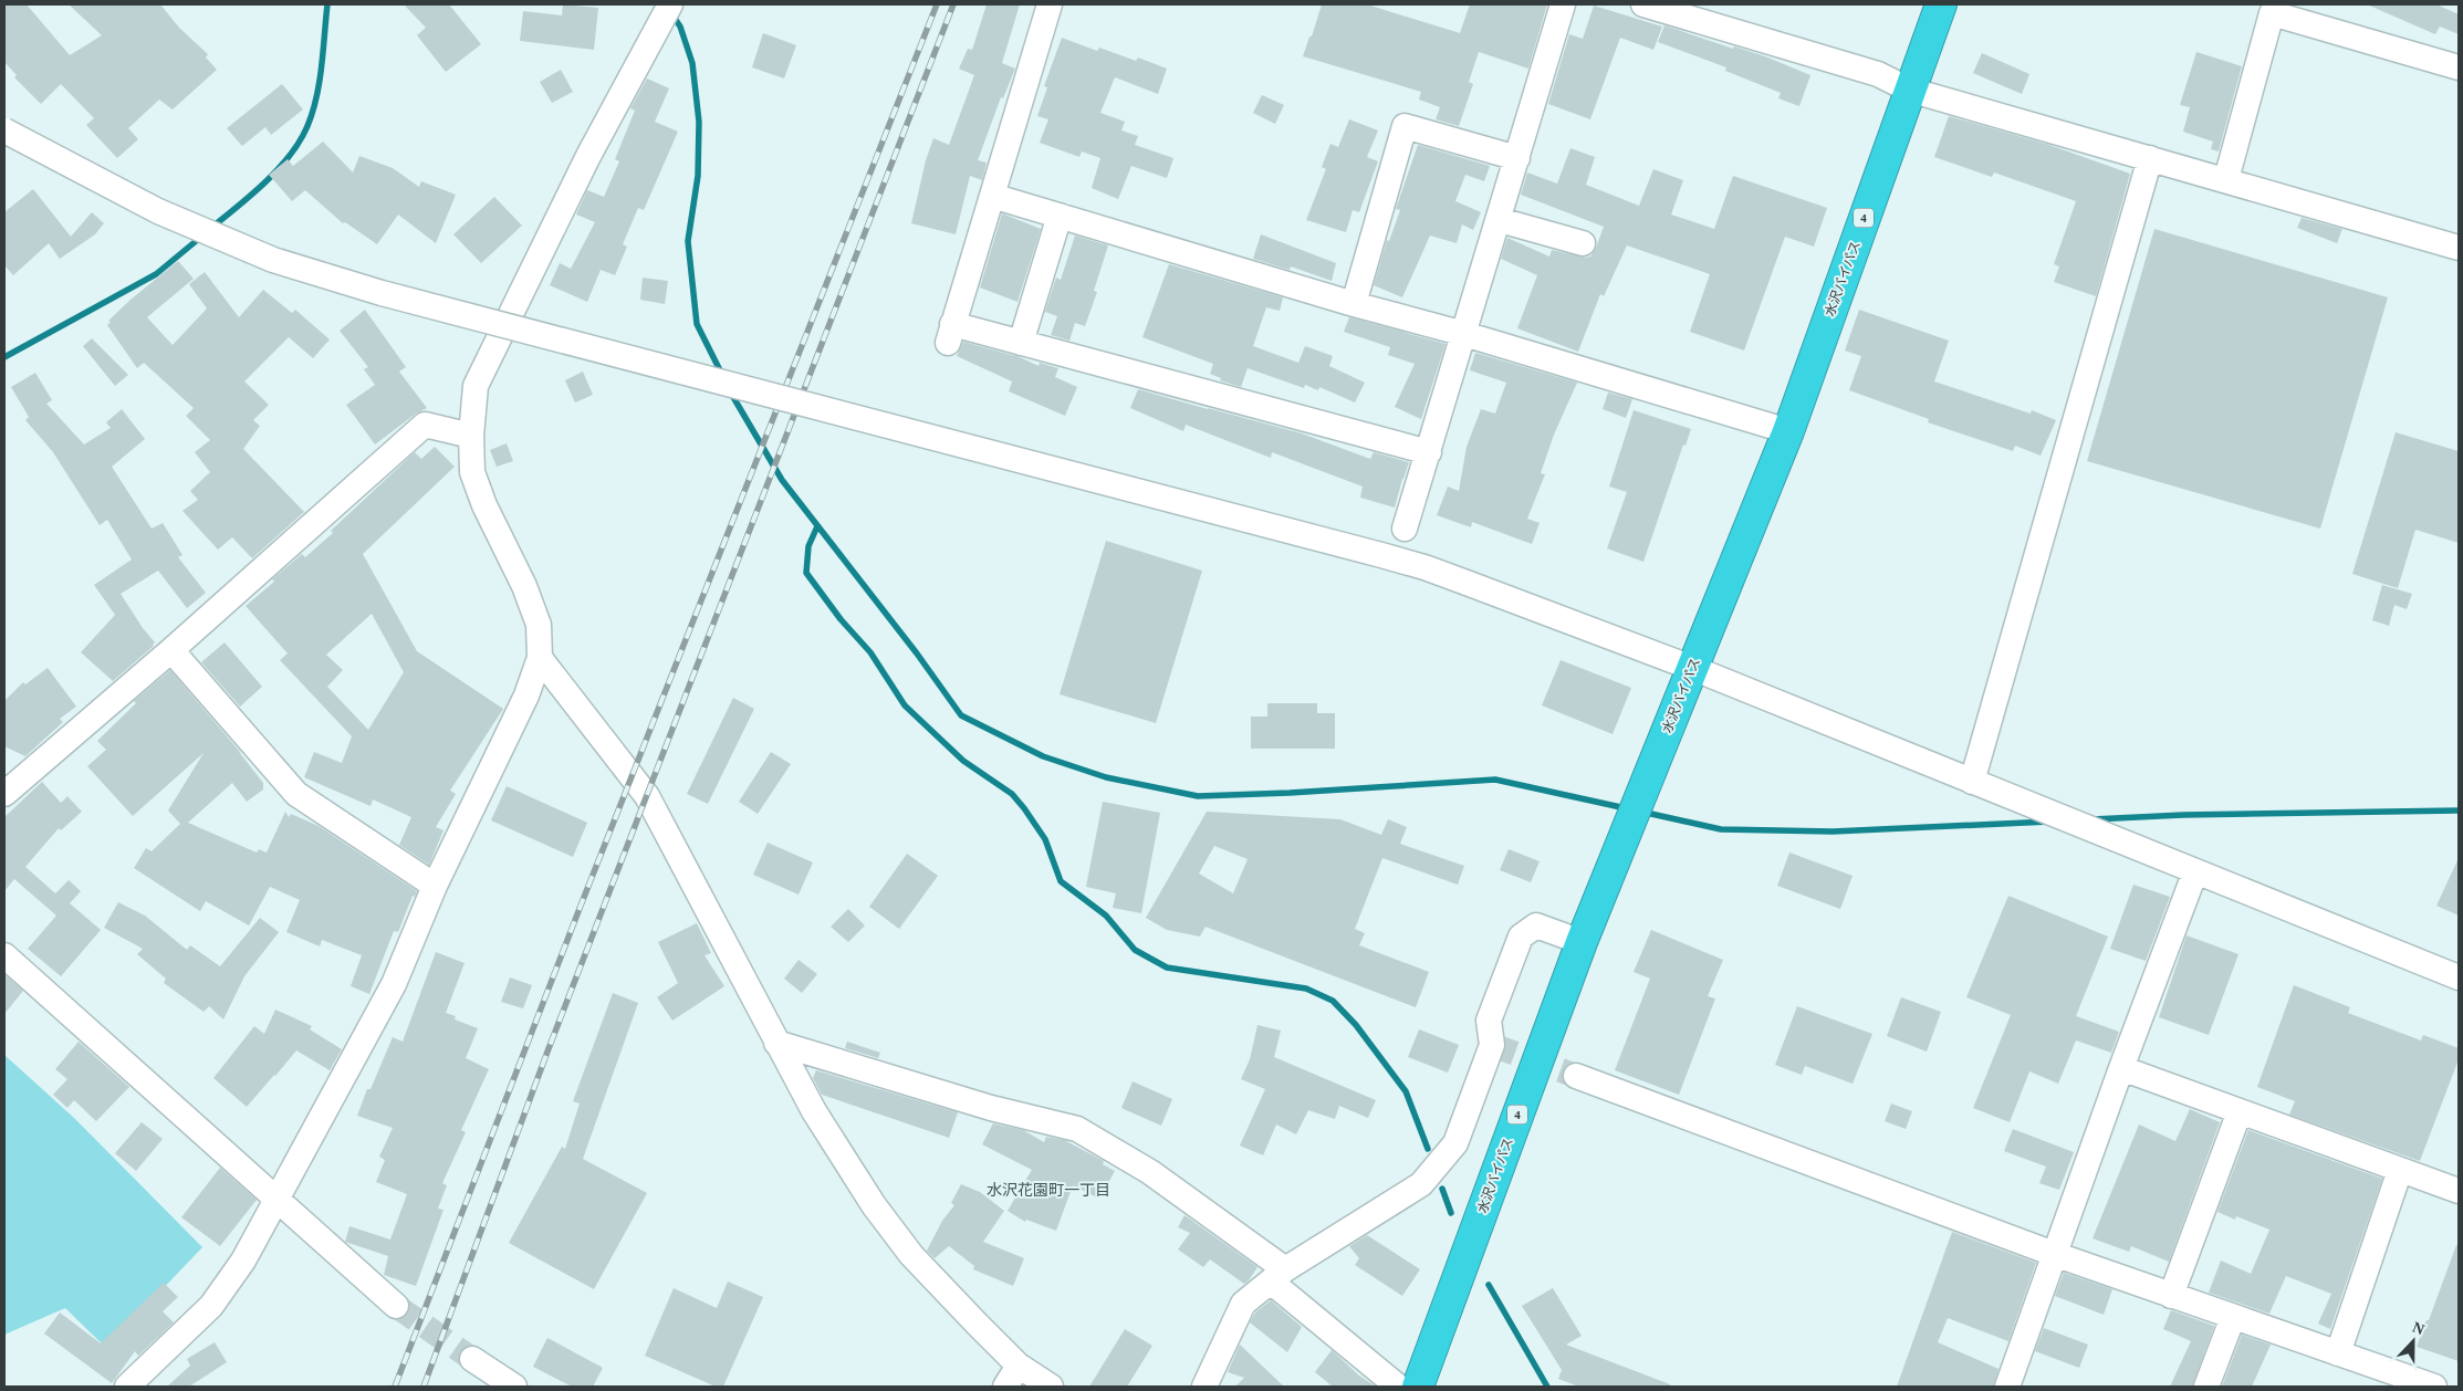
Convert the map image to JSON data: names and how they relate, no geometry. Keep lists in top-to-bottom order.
{
  "streets": {
    "highway": ["4", "水沢バイパス"]
  },
  "districts": ["水沢花園町一丁目"],
  "north": "top"
}
